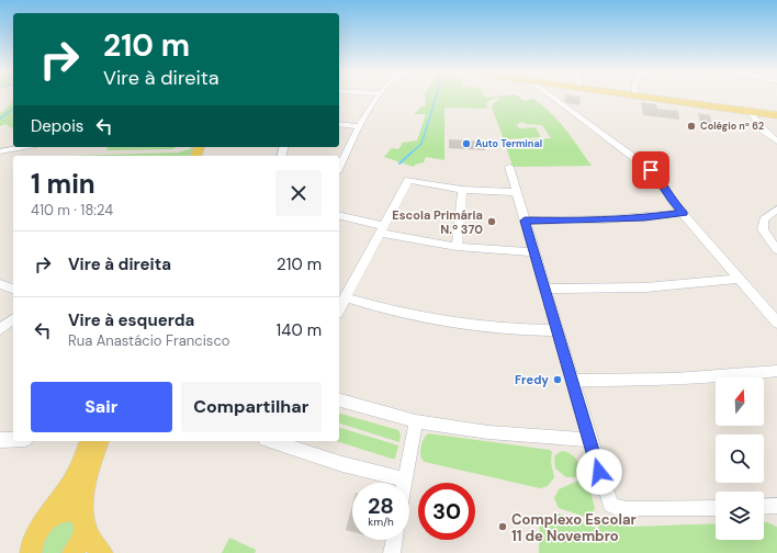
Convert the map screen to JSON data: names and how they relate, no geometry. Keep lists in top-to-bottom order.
{
  "places": [
    "Colégio nº 62",
    "Auto Terminal",
    "Escola Primária N.º 370",
    "Fredy",
    "Complexo Escolar 11 de Novembro"
  ],
  "north": "top",
  "page": {
    "turn": ["210 m", "Vire à direita"],
    "then": "Depois",
    "heading": ["1 min", "410 m · 18:24"],
    "list": [
      {
        "name": "Vire à direita",
        "value": "210 m"
      },
      {
        "name": "Vire à esquerda",
        "note": "Rua Anastácio Francisco",
        "value": "140 m"
      }
    ],
    "buttons": ["Sair", "Compartilhar"],
    "speed": "28 km/h",
    "limit": "30"
  }
}
